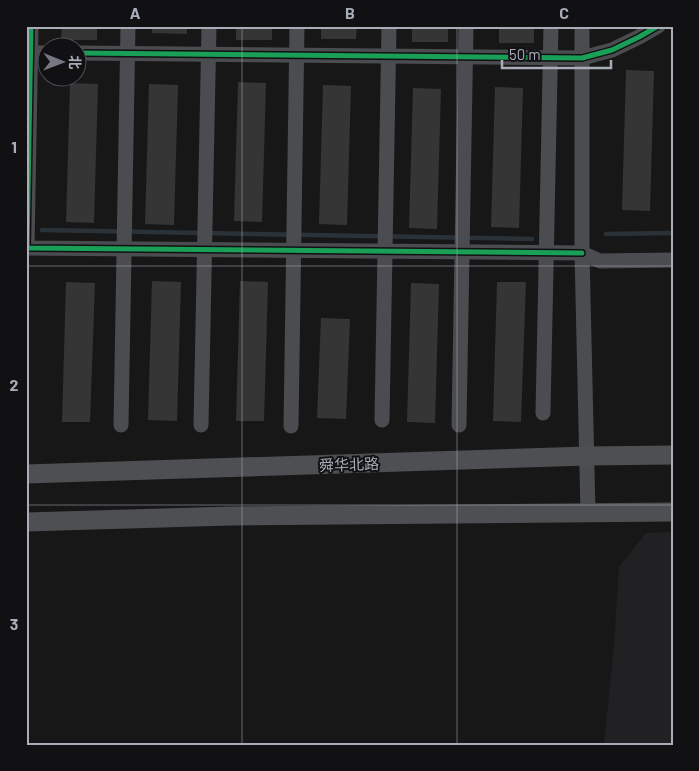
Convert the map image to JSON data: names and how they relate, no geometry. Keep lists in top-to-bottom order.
{
  "streets": {
    "main road": ["舜华北路"]
  },
  "scale_bar": "50 m",
  "north": "right",
  "grid": {
    "columns": ["A", "B", "C"],
    "rows": ["1", "2", "3"]
  }
}
